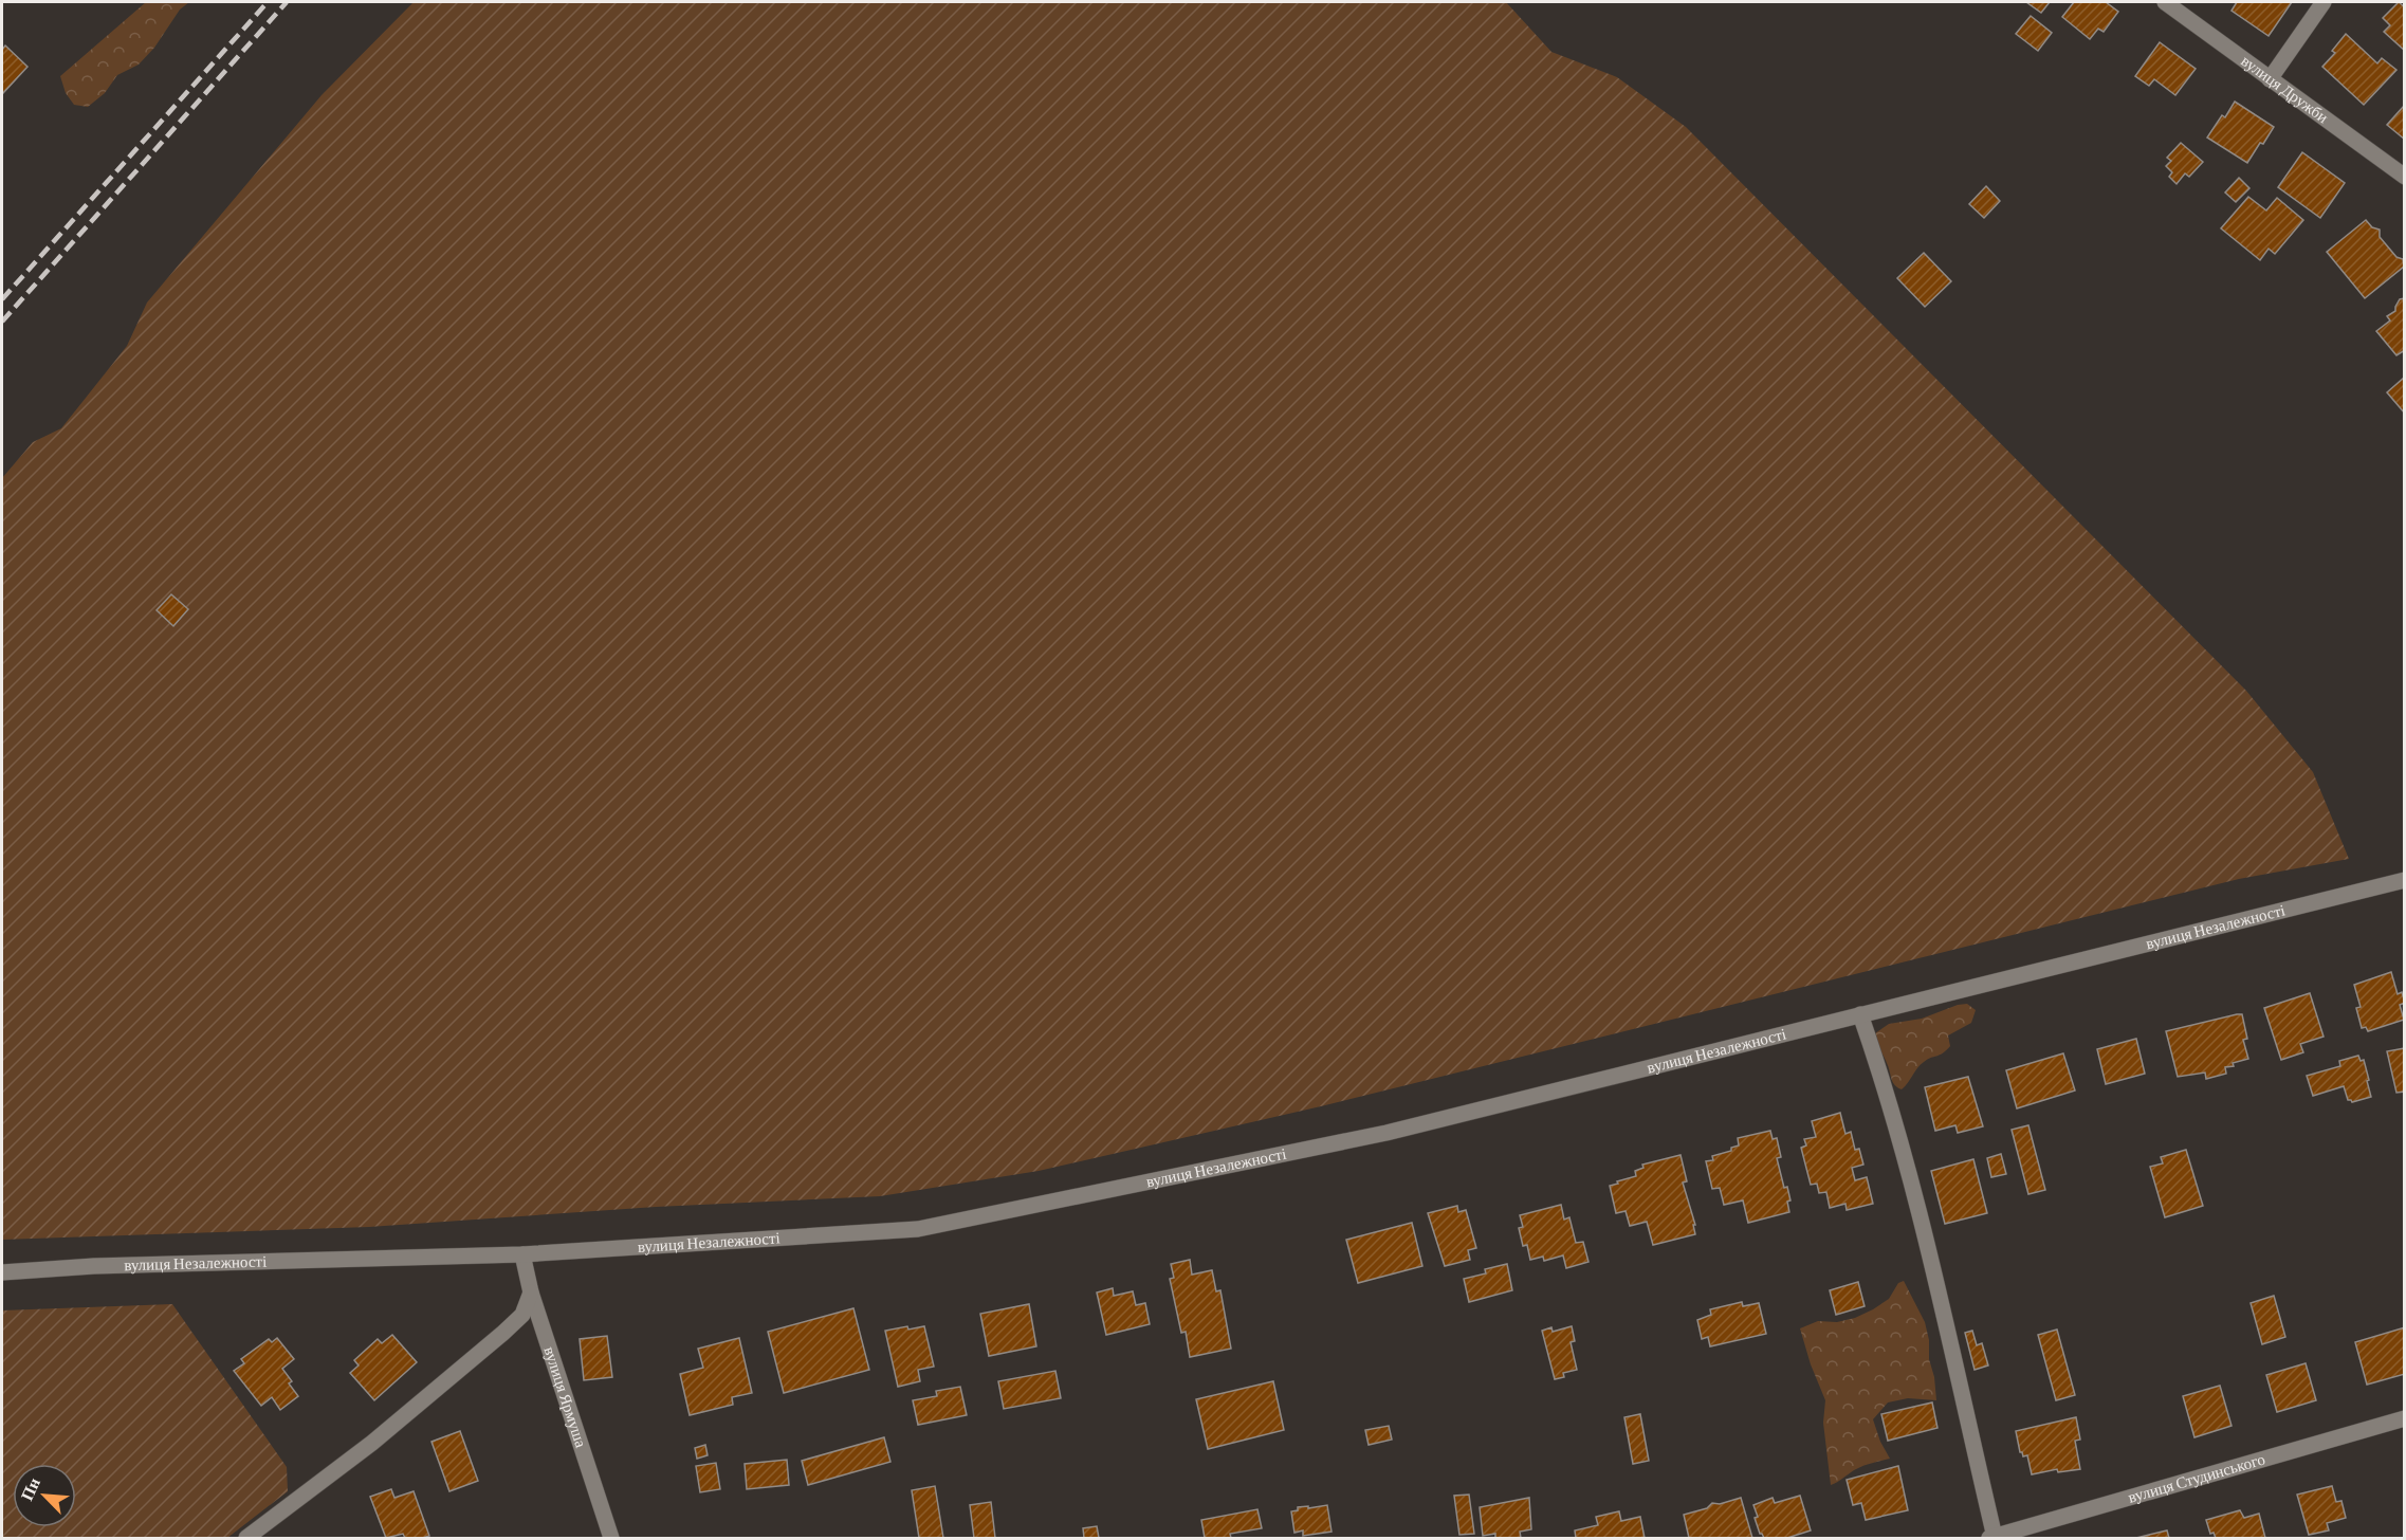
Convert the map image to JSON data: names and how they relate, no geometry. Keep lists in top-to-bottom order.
{
  "streets": {
    "street": [
      "вулиця Дружби",
      "вулиця Незалежності",
      "вулиця Ярмуша",
      "вулиця Студинського"
    ]
  },
  "crossings": [
    ["вулиця Незалежності", "вулиця Ярмуша"]
  ],
  "north": "top left"
}
